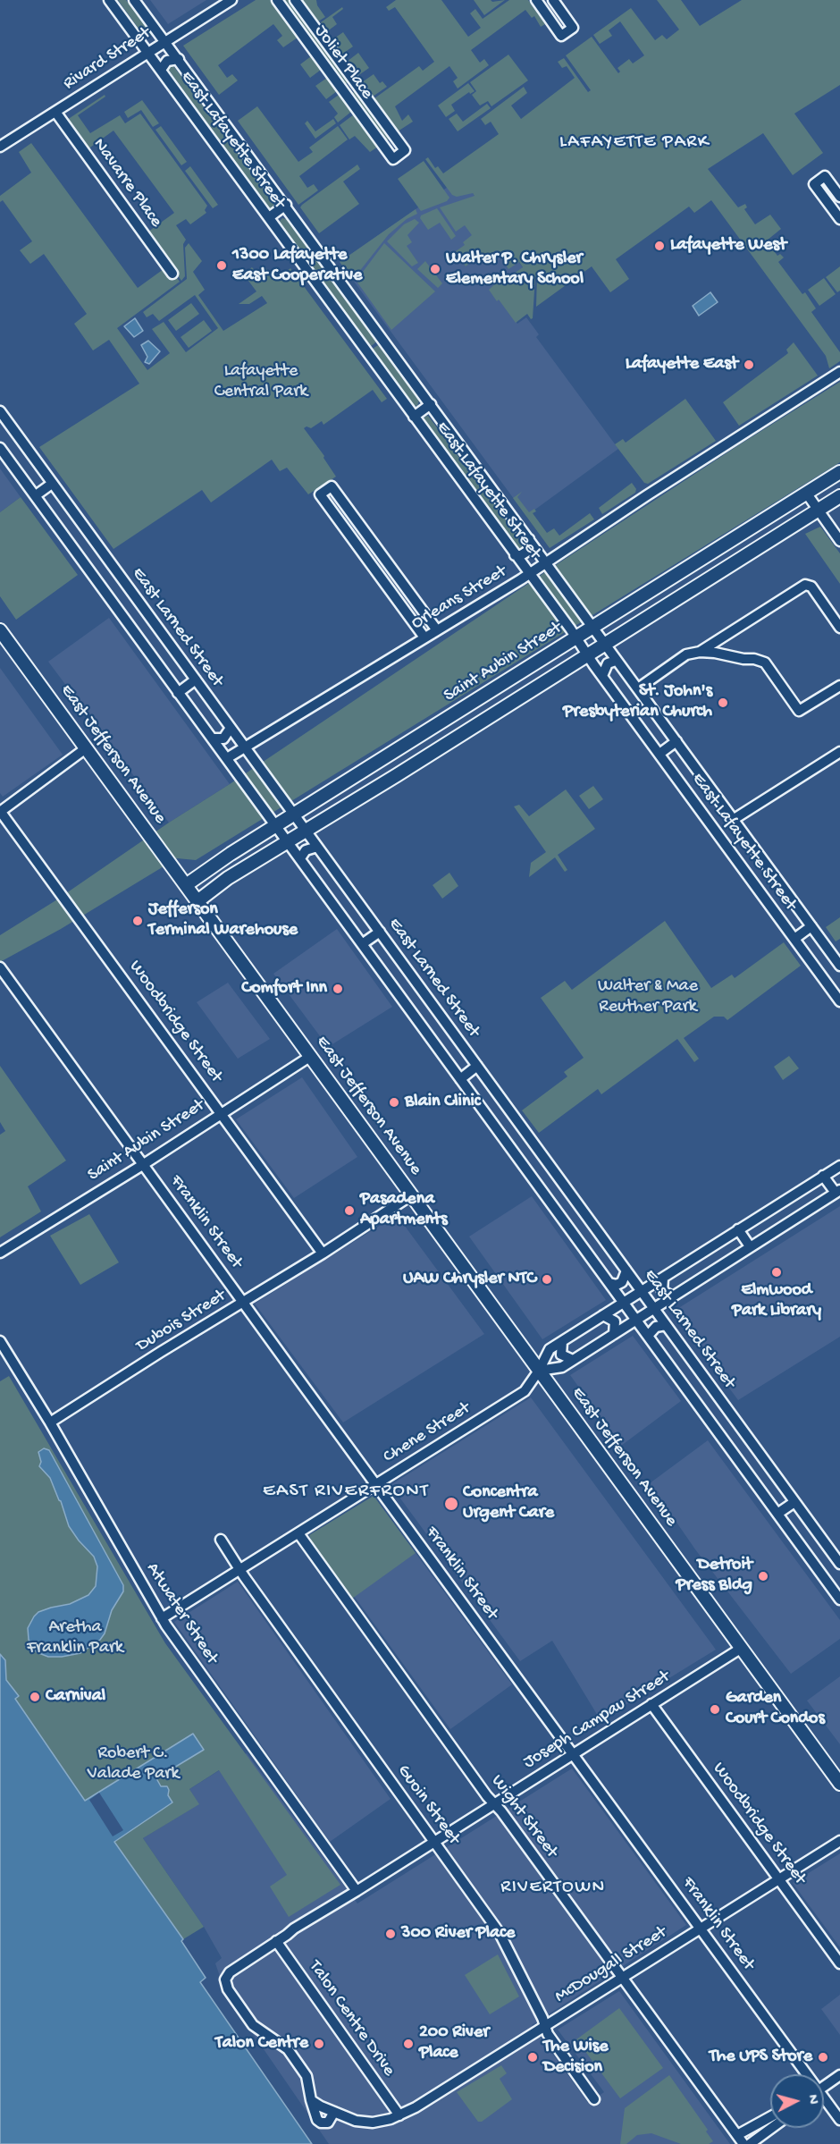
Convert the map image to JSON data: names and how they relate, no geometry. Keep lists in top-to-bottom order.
{
  "streets": {
    "main road": ["Saint Aubin Street", "East Jefferson Avenue"],
    "street": [
      "Rivard Street",
      "Joliet Place",
      "East Lafayette Street",
      "Navarre Place",
      "Orleans Street",
      "East Larned Street",
      "Woodbridge Street",
      "Franklin Street",
      "Dubois Street",
      "Chene Street",
      "Atwater Street",
      "Joseph Campau Street",
      "Guoin Street",
      "Wight Street",
      "McDougall Street",
      "Talon Centre Drive"
    ]
  },
  "crossings": [
    ["Rivard Street", "East Lafayette Street"],
    ["Rivard Street", "Navarre Place"],
    ["East Lafayette Street", "Orleans Street"],
    ["East Lafayette Street", "Saint Aubin Street"],
    ["Orleans Street", "East Larned Street"],
    ["East Larned Street", "Saint Aubin Street"],
    ["East Larned Street", "Chene Street"],
    ["Saint Aubin Street", "East Jefferson Avenue"],
    ["Saint Aubin Street", "Woodbridge Street"],
    ["Saint Aubin Street", "Franklin Street"],
    ["East Jefferson Avenue", "Dubois Street"],
    ["East Jefferson Avenue", "Chene Street"],
    ["East Jefferson Avenue", "Joseph Campau Street"],
    ["Woodbridge Street", "Dubois Street"],
    ["Woodbridge Street", "Joseph Campau Street"],
    ["Woodbridge Street", "McDougall Street"],
    ["Franklin Street", "Dubois Street"],
    ["Franklin Street", "Chene Street"],
    ["Franklin Street", "Joseph Campau Street"],
    ["Franklin Street", "McDougall Street"],
    ["Dubois Street", "Atwater Street"],
    ["Chene Street", "Atwater Street"],
    ["Chene Street", "Guoin Street"],
    ["Chene Street", "Wight Street"],
    ["Atwater Street", "Joseph Campau Street"],
    ["Joseph Campau Street", "Guoin Street"],
    ["Joseph Campau Street", "Wight Street"],
    ["Joseph Campau Street", "McDougall Street"],
    ["Joseph Campau Street", "Talon Centre Drive"],
    ["Guoin Street", "McDougall Street"],
    ["Wight Street", "McDougall Street"],
    ["McDougall Street", "Talon Centre Drive"]
  ],
  "districts": ["LAFAYETTE PARK", "EAST RIVERFRONT", "RIVERTOWN"],
  "parks": [
    "Lafayette Central Park",
    "Walter & Mae Reuther Park",
    "Aretha Franklin Park",
    "Robert C. Valade Park"
  ],
  "places": [
    "Lafayette West",
    "1300 Lafayette East Cooperative",
    "Walter P. Chrysler Elementary School",
    "Lafayette East",
    "St. John's Presbyterian Church",
    "Jefferson Terminal Warehouse",
    "Comfort Inn",
    "Blain Clinic",
    "Pasadena Apartments",
    "Elmwood Park Library",
    "UAW Chrysler NTC",
    "Concentra Urgent Care",
    "Detroit Press Bldg",
    "Carnival",
    "Garden Court Condos",
    "300 River Place",
    "Talon Centre",
    "200 River Place",
    "The Wise Decision",
    "The UPS Store"
  ],
  "north": "right"
}
